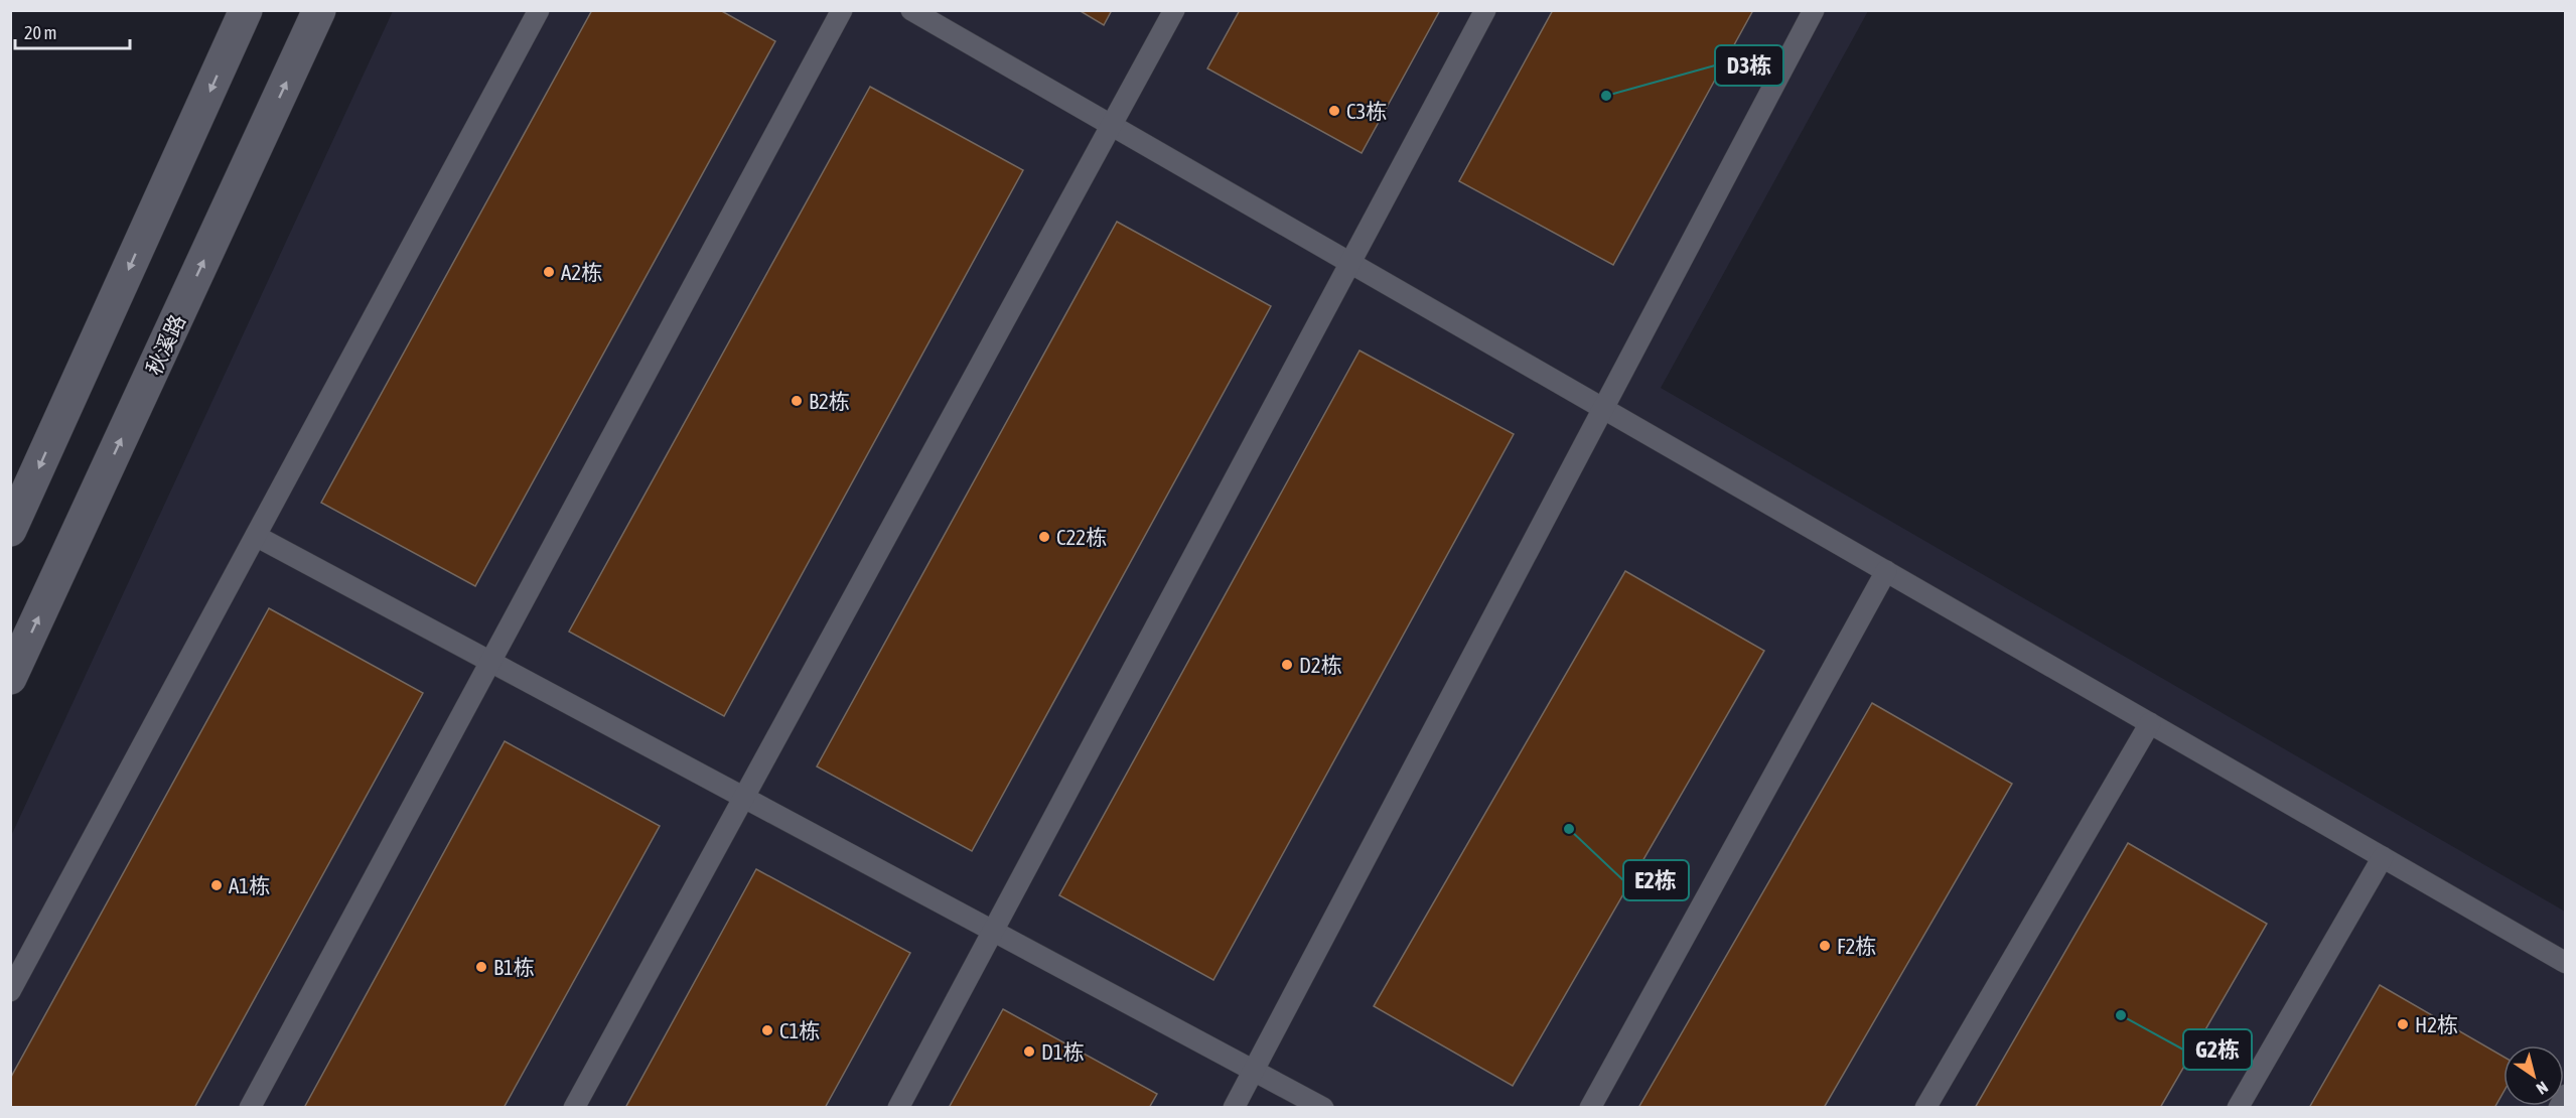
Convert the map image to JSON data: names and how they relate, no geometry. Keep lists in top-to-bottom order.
{
  "streets": {
    "street": ["秋溪路"]
  },
  "places": [
    "D3栋",
    "C3栋",
    "A2栋",
    "B2栋",
    "C22栋",
    "D2栋",
    "E2栋",
    "A1栋",
    "F2栋",
    "B1栋",
    "G2栋",
    "H2栋",
    "C1栋",
    "D1栋"
  ],
  "scale_bar": "20 m",
  "north": "bottom right"
}
